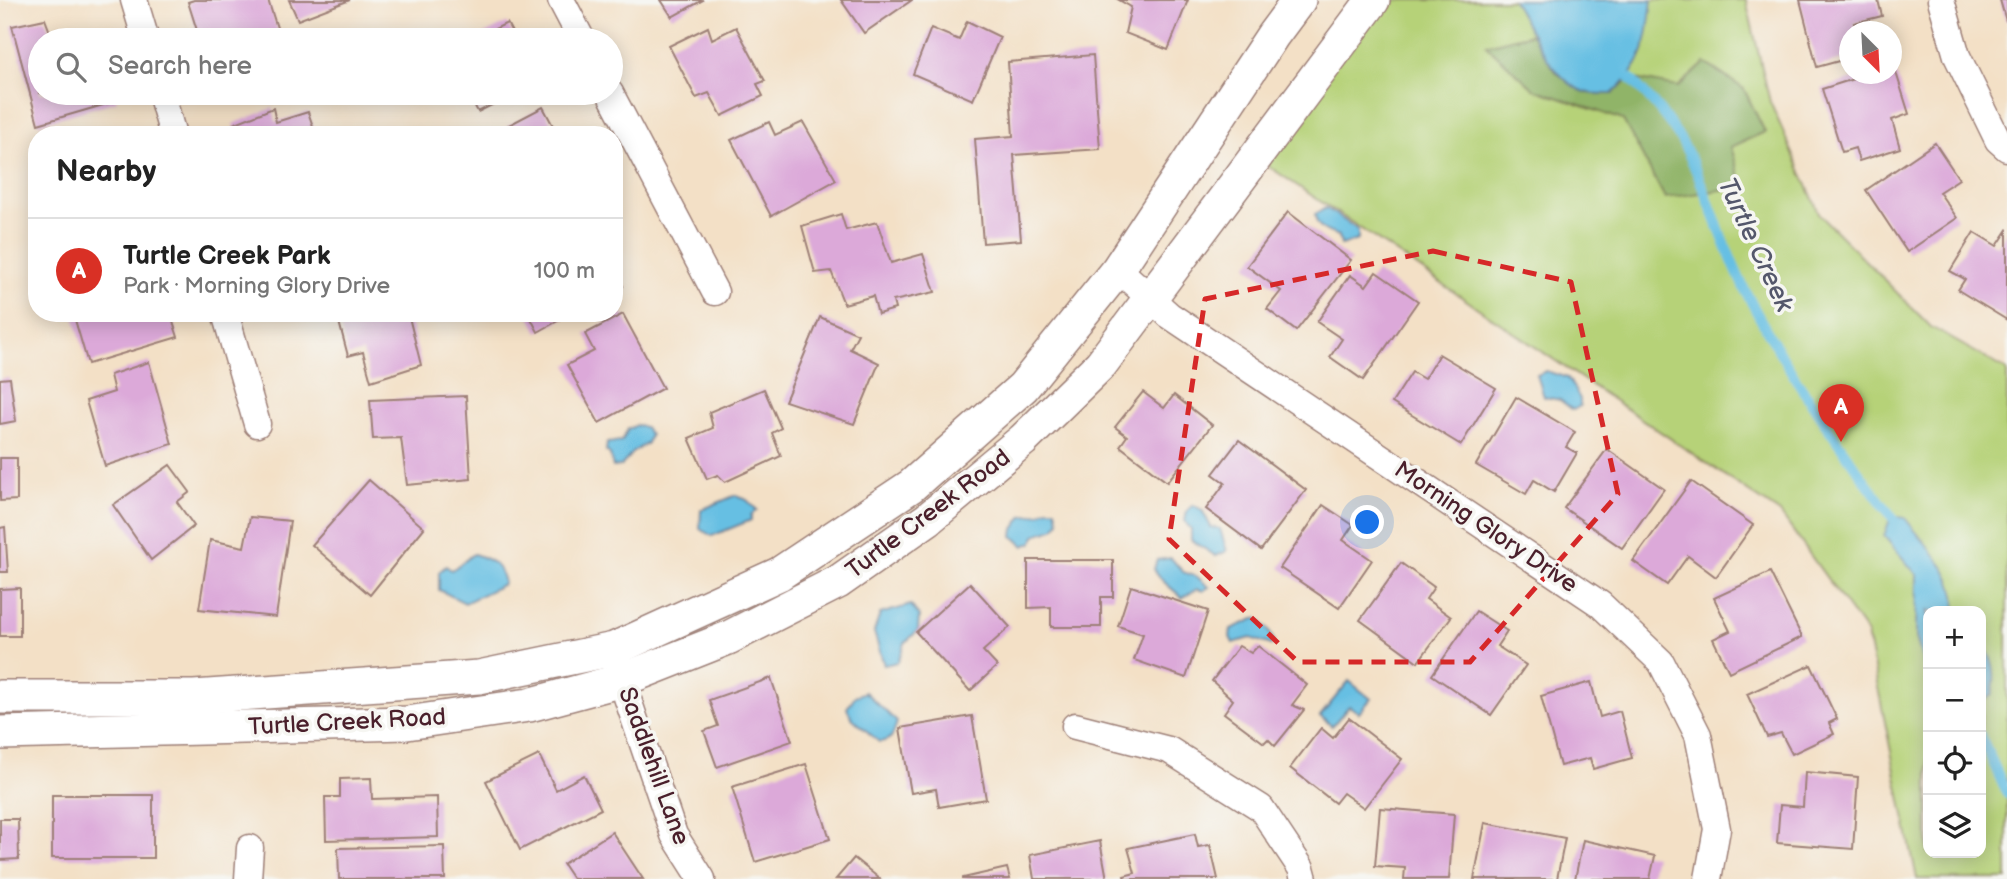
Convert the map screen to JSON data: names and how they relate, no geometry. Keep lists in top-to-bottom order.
{
  "streets": {
    "street": ["Turtle Creek Road", "Morning Glory Drive", "Saddlehill Lane"]
  },
  "crossings": [
    ["Turtle Creek Road", "Morning Glory Drive"],
    ["Turtle Creek Road", "Saddlehill Lane"]
  ],
  "water": ["Turtle Creek"],
  "north": "bottom right",
  "page": {
    "search": "Search here",
    "heading": "Nearby",
    "list": [
      {
        "mark": "A",
        "name": "Turtle Creek Park",
        "note": "Park · Morning Glory Drive",
        "value": "100 m"
      }
    ],
    "pins": "A",
    "map_buttons": ["+", "−"]
  }
}
